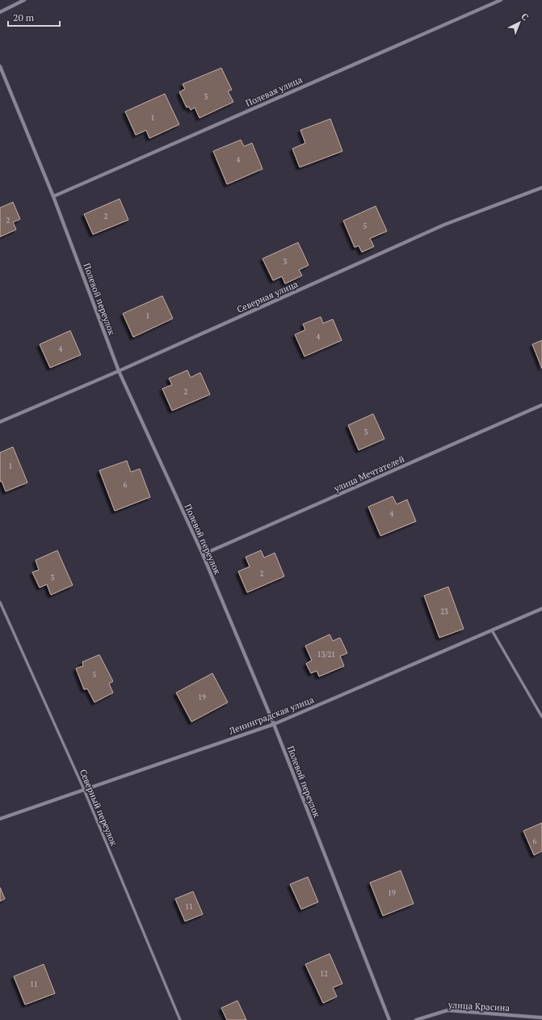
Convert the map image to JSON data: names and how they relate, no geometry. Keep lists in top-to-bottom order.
{
  "streets": {
    "street": [
      "Полевая улица",
      "Северная улица",
      "Полевой переулок",
      "улица Мечтателей",
      "Ленинградская улица",
      "улица Красина"
    ],
    "lane": ["Северный переулок"]
  },
  "crossings": [
    ["Полевая улица", "Полевой переулок"],
    ["Северная улица", "Полевой переулок"],
    ["Полевой переулок", "улица Мечтателей"],
    ["Полевой переулок", "Ленинградская улица"],
    ["Ленинградская улица", "Северный переулок"]
  ],
  "house_numbers": [
    "3",
    "1",
    "4",
    "2",
    "2",
    "5",
    "3",
    "1",
    "4",
    "4",
    "2",
    "3",
    "1",
    "6",
    "4",
    "2",
    "3",
    "23",
    "13/21",
    "5",
    "19",
    "6",
    "19",
    "11",
    "12",
    "11"
  ],
  "scale_bar": "20 m",
  "north": "top right"
}
